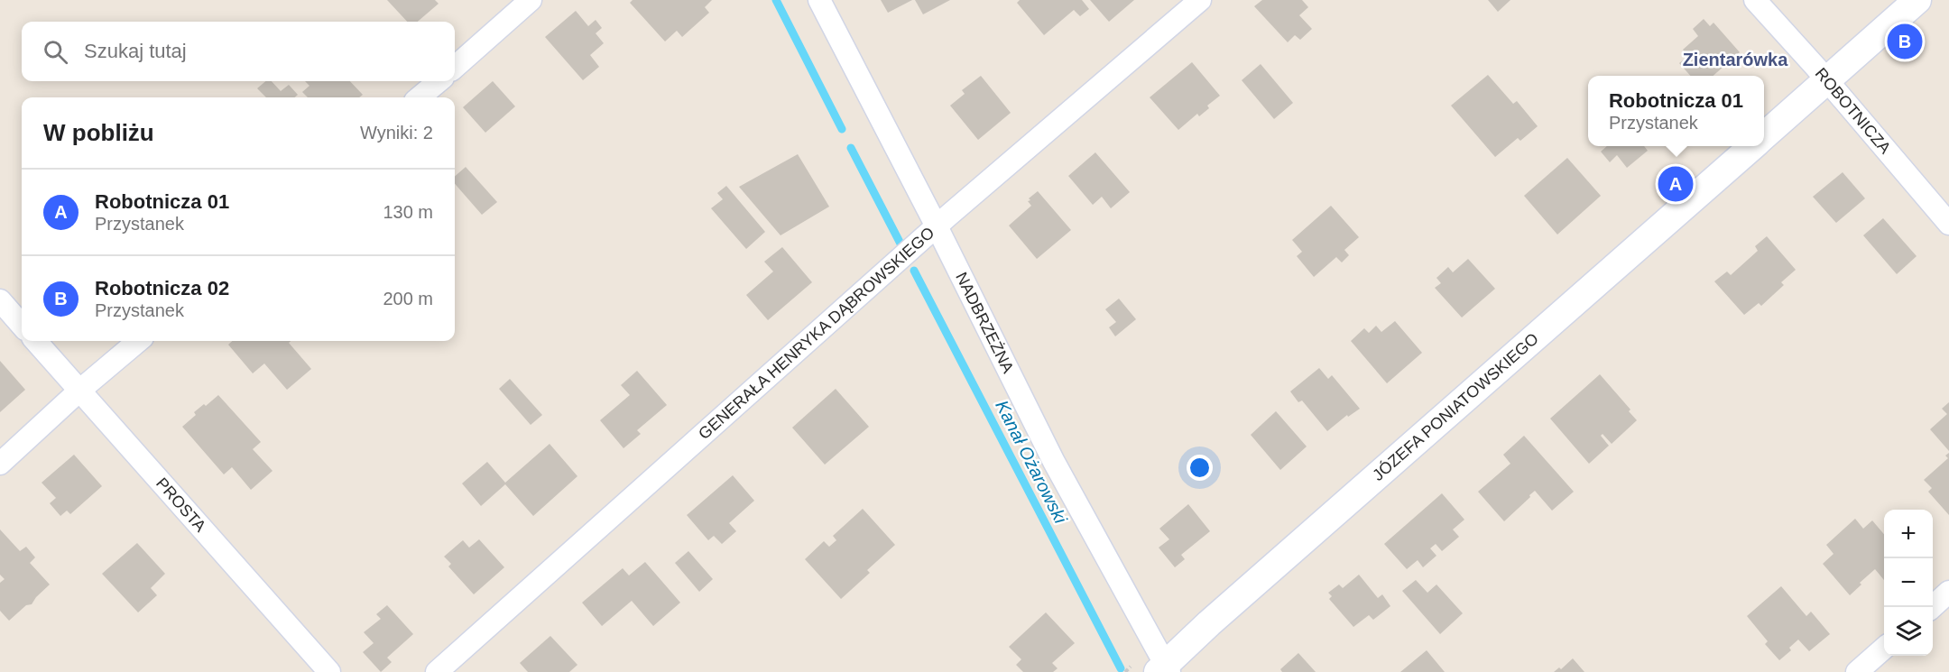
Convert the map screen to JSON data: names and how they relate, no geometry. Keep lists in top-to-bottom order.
{
  "streets": {
    "street": [
      "ROBOTNICZA",
      "NADBRZEŻNA",
      "GENERAŁA HENRYKA DĄBROWSKIEGO",
      "JÓZEFA PONIATOWSKIEGO",
      "PROSTA"
    ]
  },
  "crossings": [
    ["ROBOTNICZA", "JÓZEFA PONIATOWSKIEGO"],
    ["NADBRZEŻNA", "GENERAŁA HENRYKA DĄBROWSKIEGO"],
    ["NADBRZEŻNA", "JÓZEFA PONIATOWSKIEGO"]
  ],
  "districts": ["Zientarówka"],
  "water": ["Kanał Ożarowski"],
  "page": {
    "pins": ["B", "A"],
    "search": "Szukaj tutaj",
    "popup": ["Robotnicza 01", "Przystanek"],
    "heading": ["W pobliżu", "Wyniki: 2"],
    "list": [
      {
        "mark": "A",
        "name": "Robotnicza 01",
        "note": "Przystanek",
        "value": "130 m"
      },
      {
        "mark": "B",
        "name": "Robotnicza 02",
        "note": "Przystanek",
        "value": "200 m"
      }
    ],
    "map_buttons": ["+", "−"]
  }
}
